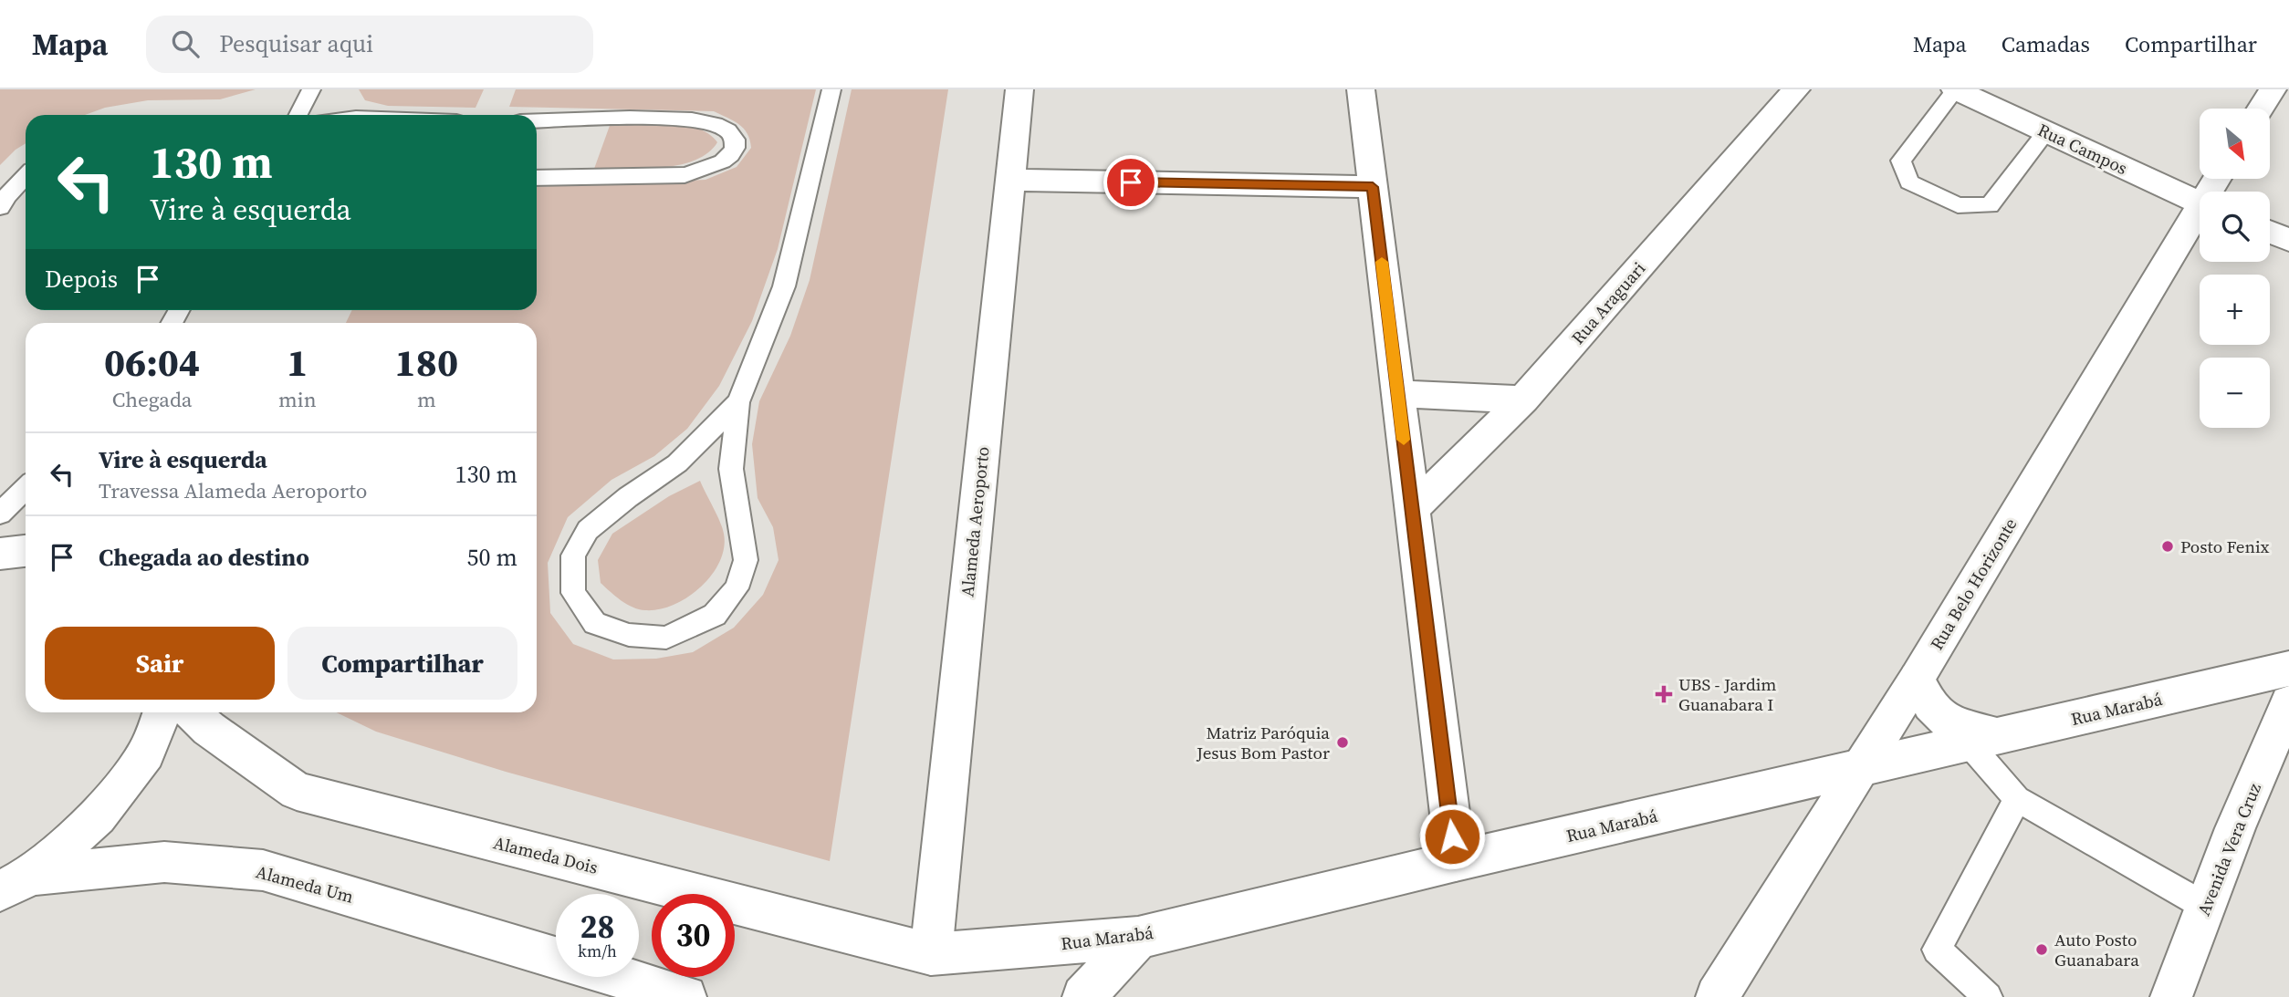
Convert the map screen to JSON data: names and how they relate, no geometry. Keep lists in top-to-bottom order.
{
  "streets": {
    "main road": [
      "Rua Campos",
      "Rua Araguari",
      "Alameda Aeroporto",
      "Rua Belo Horizonte",
      "Rua Marabá",
      "Avenida Vera Cruz",
      "Alameda Dois",
      "Alameda Um"
    ]
  },
  "crossings": [
    ["Alameda Aeroporto", "Rua Marabá"],
    ["Alameda Aeroporto", "Alameda Dois"],
    ["Rua Belo Horizonte", "Rua Marabá"],
    ["Rua Marabá", "Alameda Dois"]
  ],
  "places": {
    "other": ["Posto Fenix", "Matriz Paróquia Jesus Bom Pastor", "Auto Posto Guanabara"],
    "health": ["UBS - Jardim Guanabara I"]
  },
  "north": "bottom right",
  "page": {
    "header": "Mapa",
    "search": "Pesquisar aqui",
    "nav": ["Mapa", "Camadas", "Compartilhar"],
    "map_buttons": ["+", "−"],
    "turn": ["130 m", "Vire à esquerda"],
    "then": "Depois",
    "eta": [
      "06:04",
      "Chegada",
      "1",
      "min",
      "180",
      "m"
    ],
    "list": [
      {
        "name": "Vire à esquerda",
        "note": "Travessa Alameda Aeroporto",
        "value": "130 m"
      },
      {
        "name": "Chegada ao destino",
        "value": "50 m"
      }
    ],
    "buttons": ["Sair", "Compartilhar"],
    "speed": "28 km/h",
    "limit": "30"
  }
}
